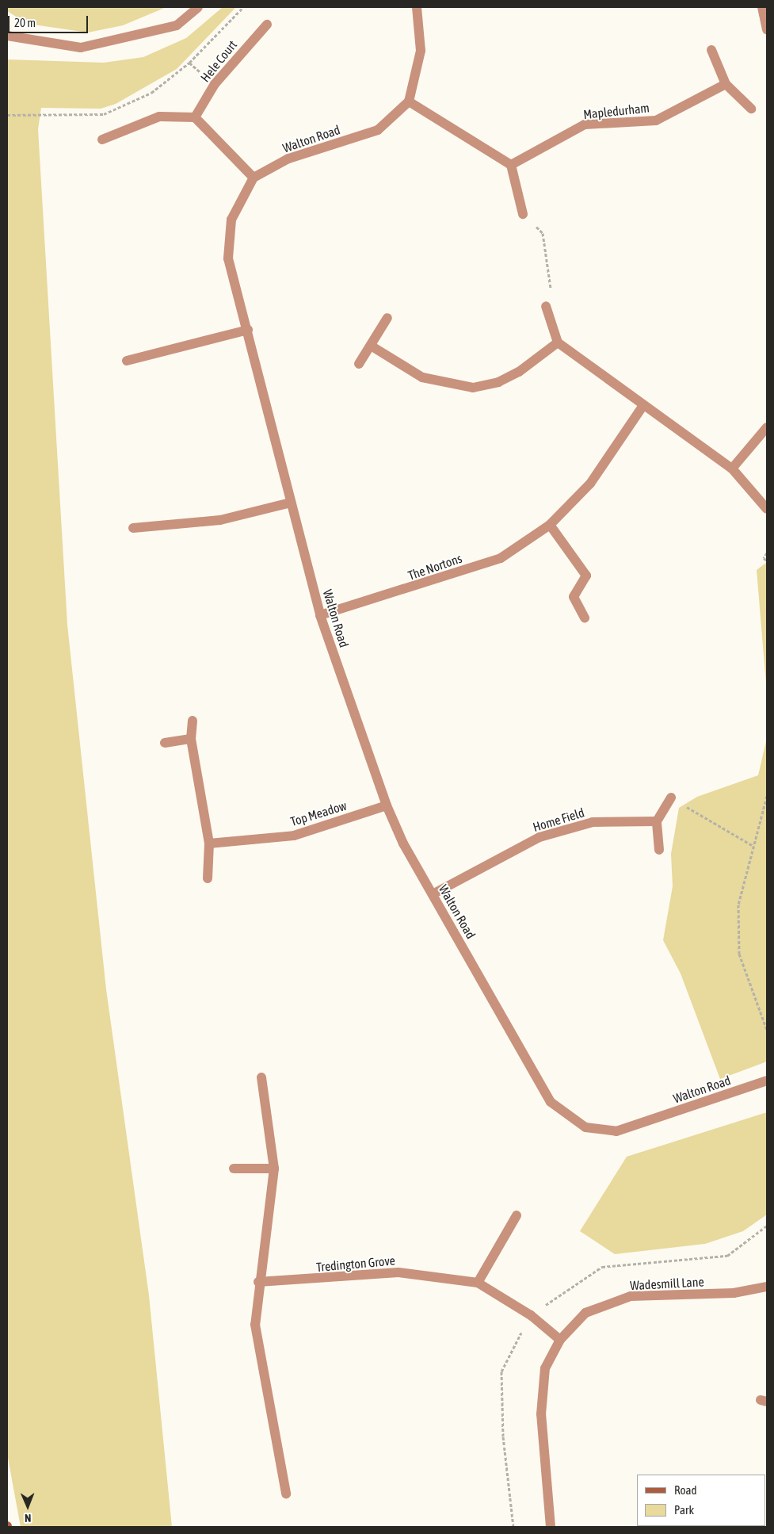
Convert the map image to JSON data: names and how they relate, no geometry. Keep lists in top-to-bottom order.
{
  "streets": {
    "street": [
      "Hele Court",
      "Mapledurham",
      "Walton Road",
      "The Nortons",
      "Top Meadow",
      "Home Field",
      "Tredington Grove",
      "Wadesmill Lane"
    ]
  },
  "crossings": [
    ["Walton Road", "The Nortons"],
    ["Walton Road", "Top Meadow"],
    ["Walton Road", "Home Field"],
    ["Tredington Grove", "Wadesmill Lane"]
  ],
  "legend": ["Road", "Park"],
  "scale_bar": "20 m",
  "north": "bottom"
}
